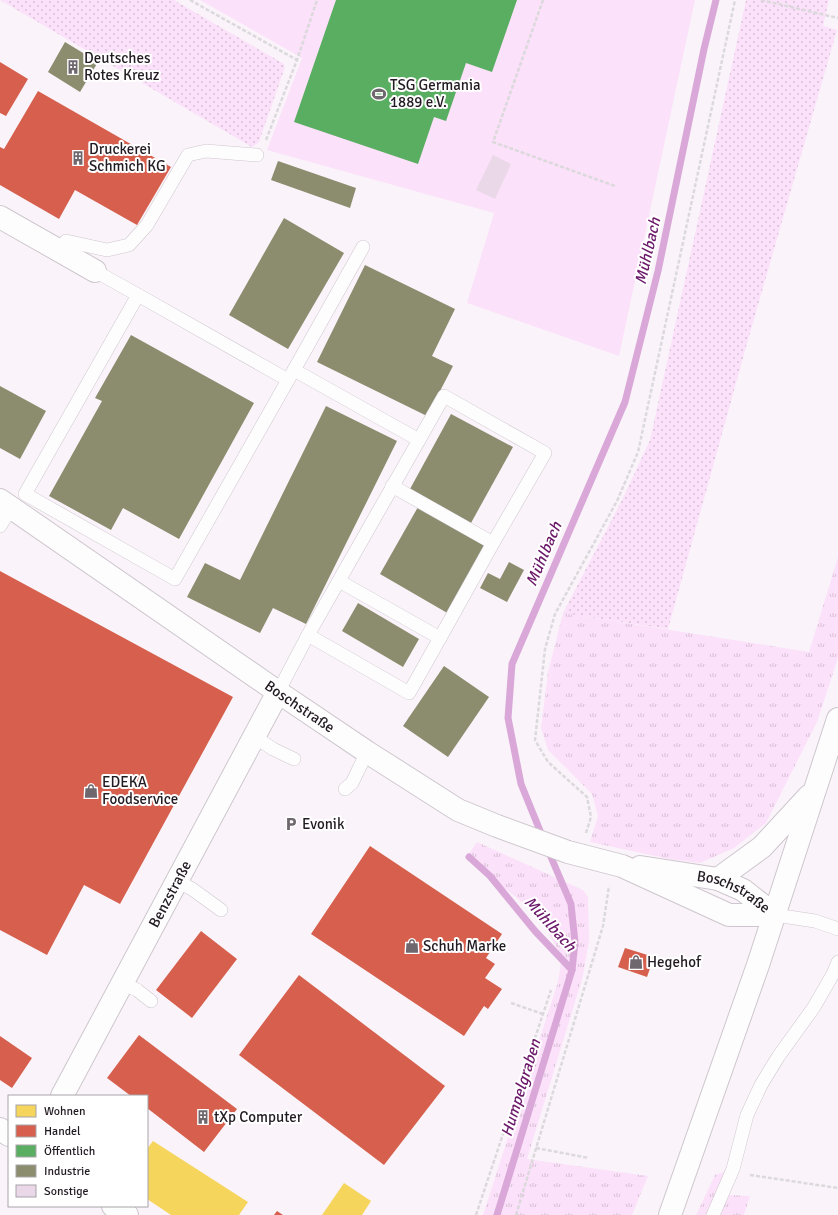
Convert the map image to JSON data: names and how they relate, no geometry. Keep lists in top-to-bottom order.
{
  "streets": {
    "street": ["Boschstraße", "Benzstraße"]
  },
  "crossings": [
    ["Boschstraße", "Benzstraße"]
  ],
  "water": ["Mühlbach", "Humpelgraben"],
  "places": {
    "building": ["Deutsches Rotes Kreuz", "Druckerei Schmich KG", "tXp Computer"],
    "sports": ["TSG Germania 1889 e.V."],
    "shop": ["EDEKA Foodservice", "Schuh Marke", "Hegehof"],
    "parking": ["Evonik"]
  },
  "legend": [
    "Wohnen",
    "Handel",
    "Öffentlich",
    "Industrie",
    "Sonstige"
  ]
}
